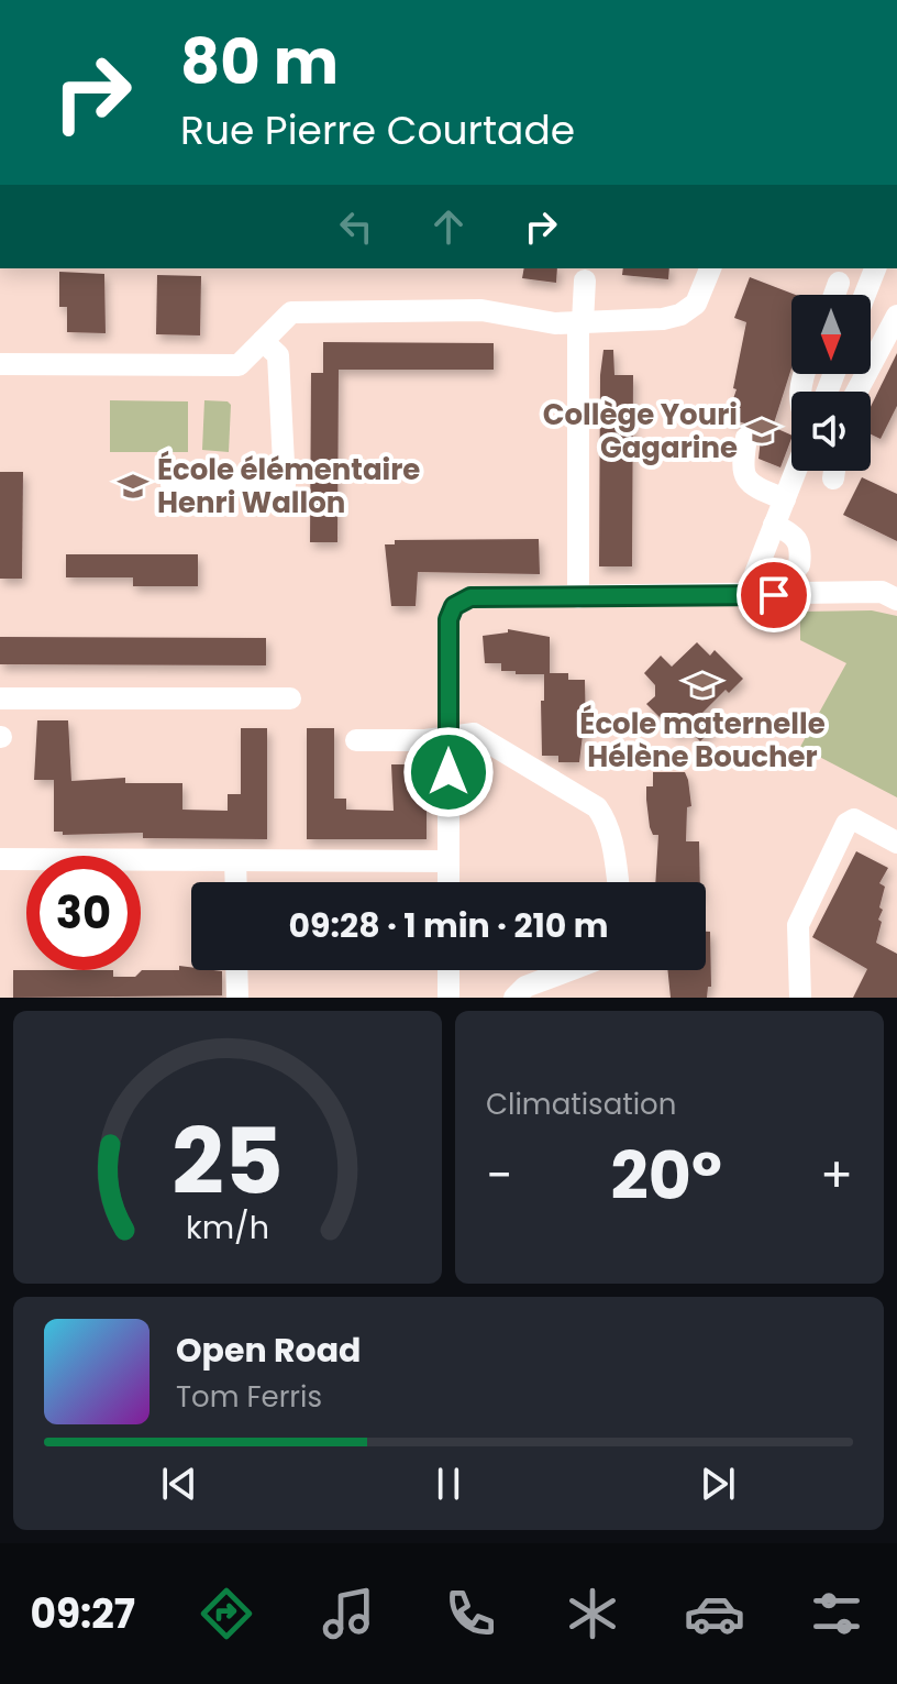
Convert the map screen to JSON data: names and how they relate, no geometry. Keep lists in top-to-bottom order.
{
  "places": {
    "school or university": ["Collège Youri Gagarine", "École élémentaire Henri Wallon", "École maternelle Hélène Boucher"]
  },
  "north": "bottom",
  "page": {
    "turn": ["80 m", "Rue Pierre Courtade"],
    "limit": "30",
    "trip": "09:28 · 1 min · 210 m",
    "tile": "Climatisation",
    "heat": ["−", "20°", "+"],
    "song": ["Open Road", "Tom Ferris"],
    "tabs": "09:27",
    "gauge": ["25", "km/h"]
  }
}
